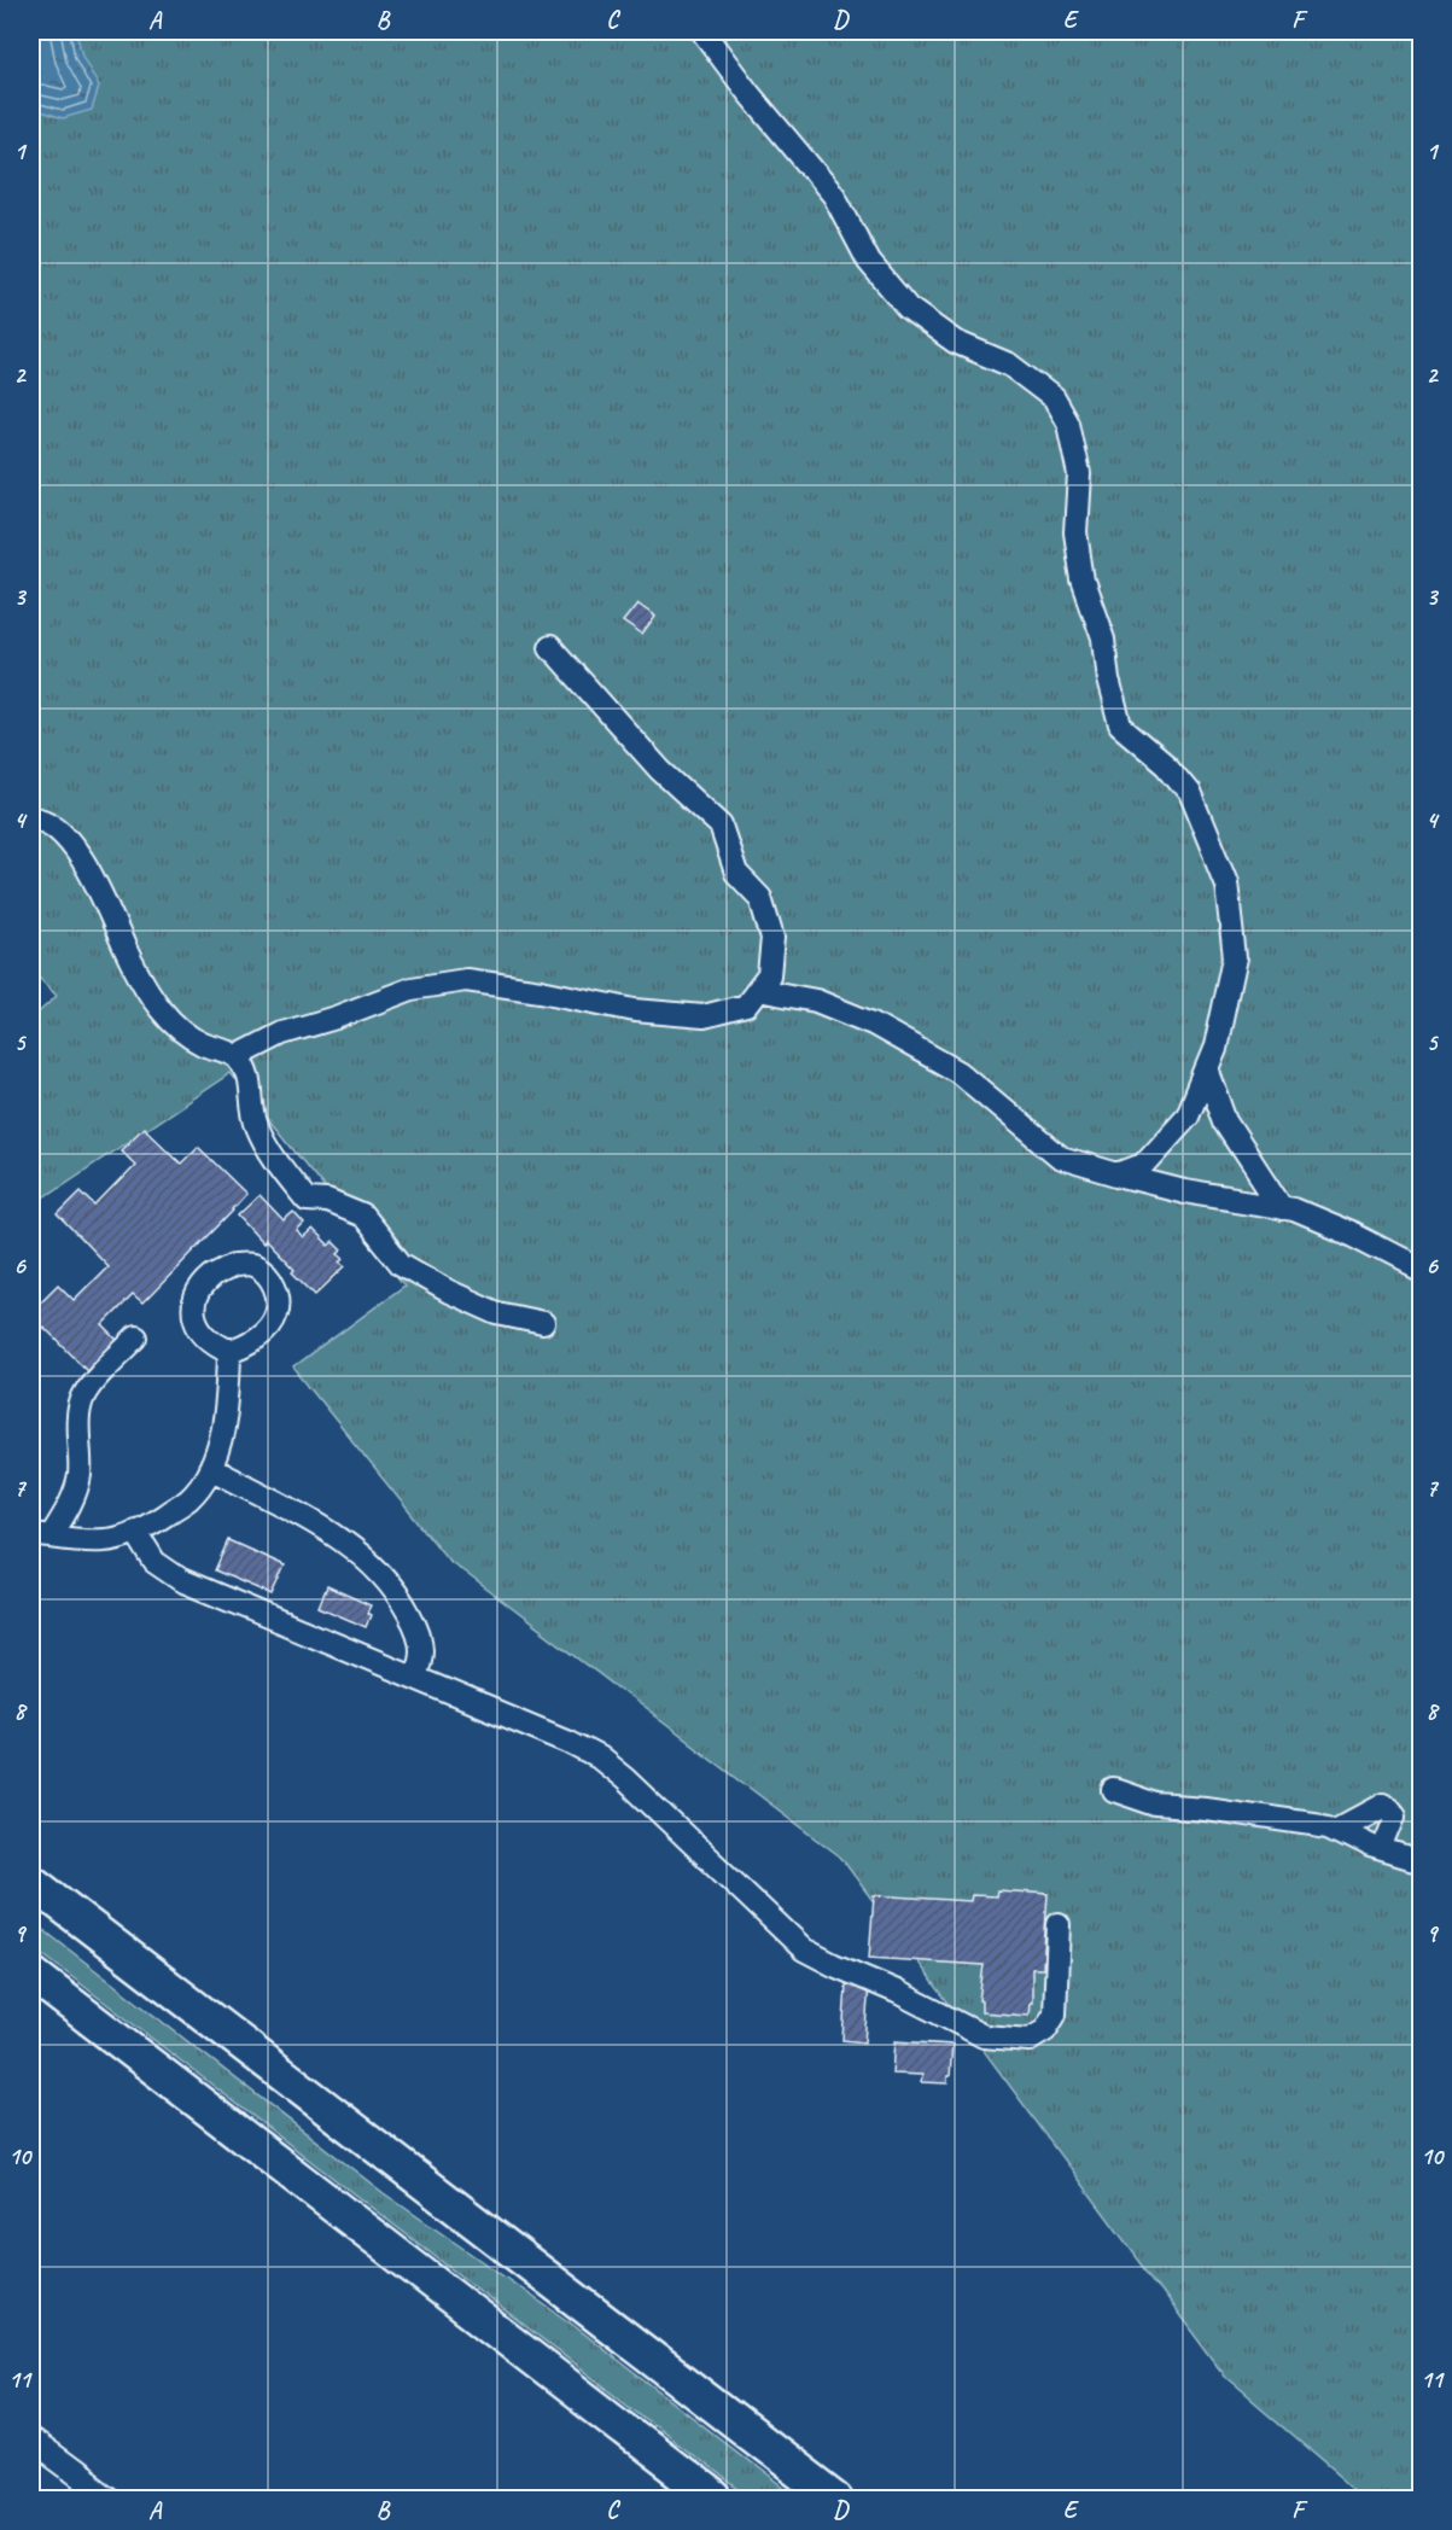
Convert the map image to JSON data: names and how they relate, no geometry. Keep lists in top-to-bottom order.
{
  "grid": {
    "columns": [
      "A",
      "B",
      "C",
      "D",
      "E",
      "F"
    ],
    "rows": [
      "1",
      "2",
      "3",
      "4",
      "5",
      "6",
      "7",
      "8",
      "9",
      "10",
      "11"
    ]
  }
}
